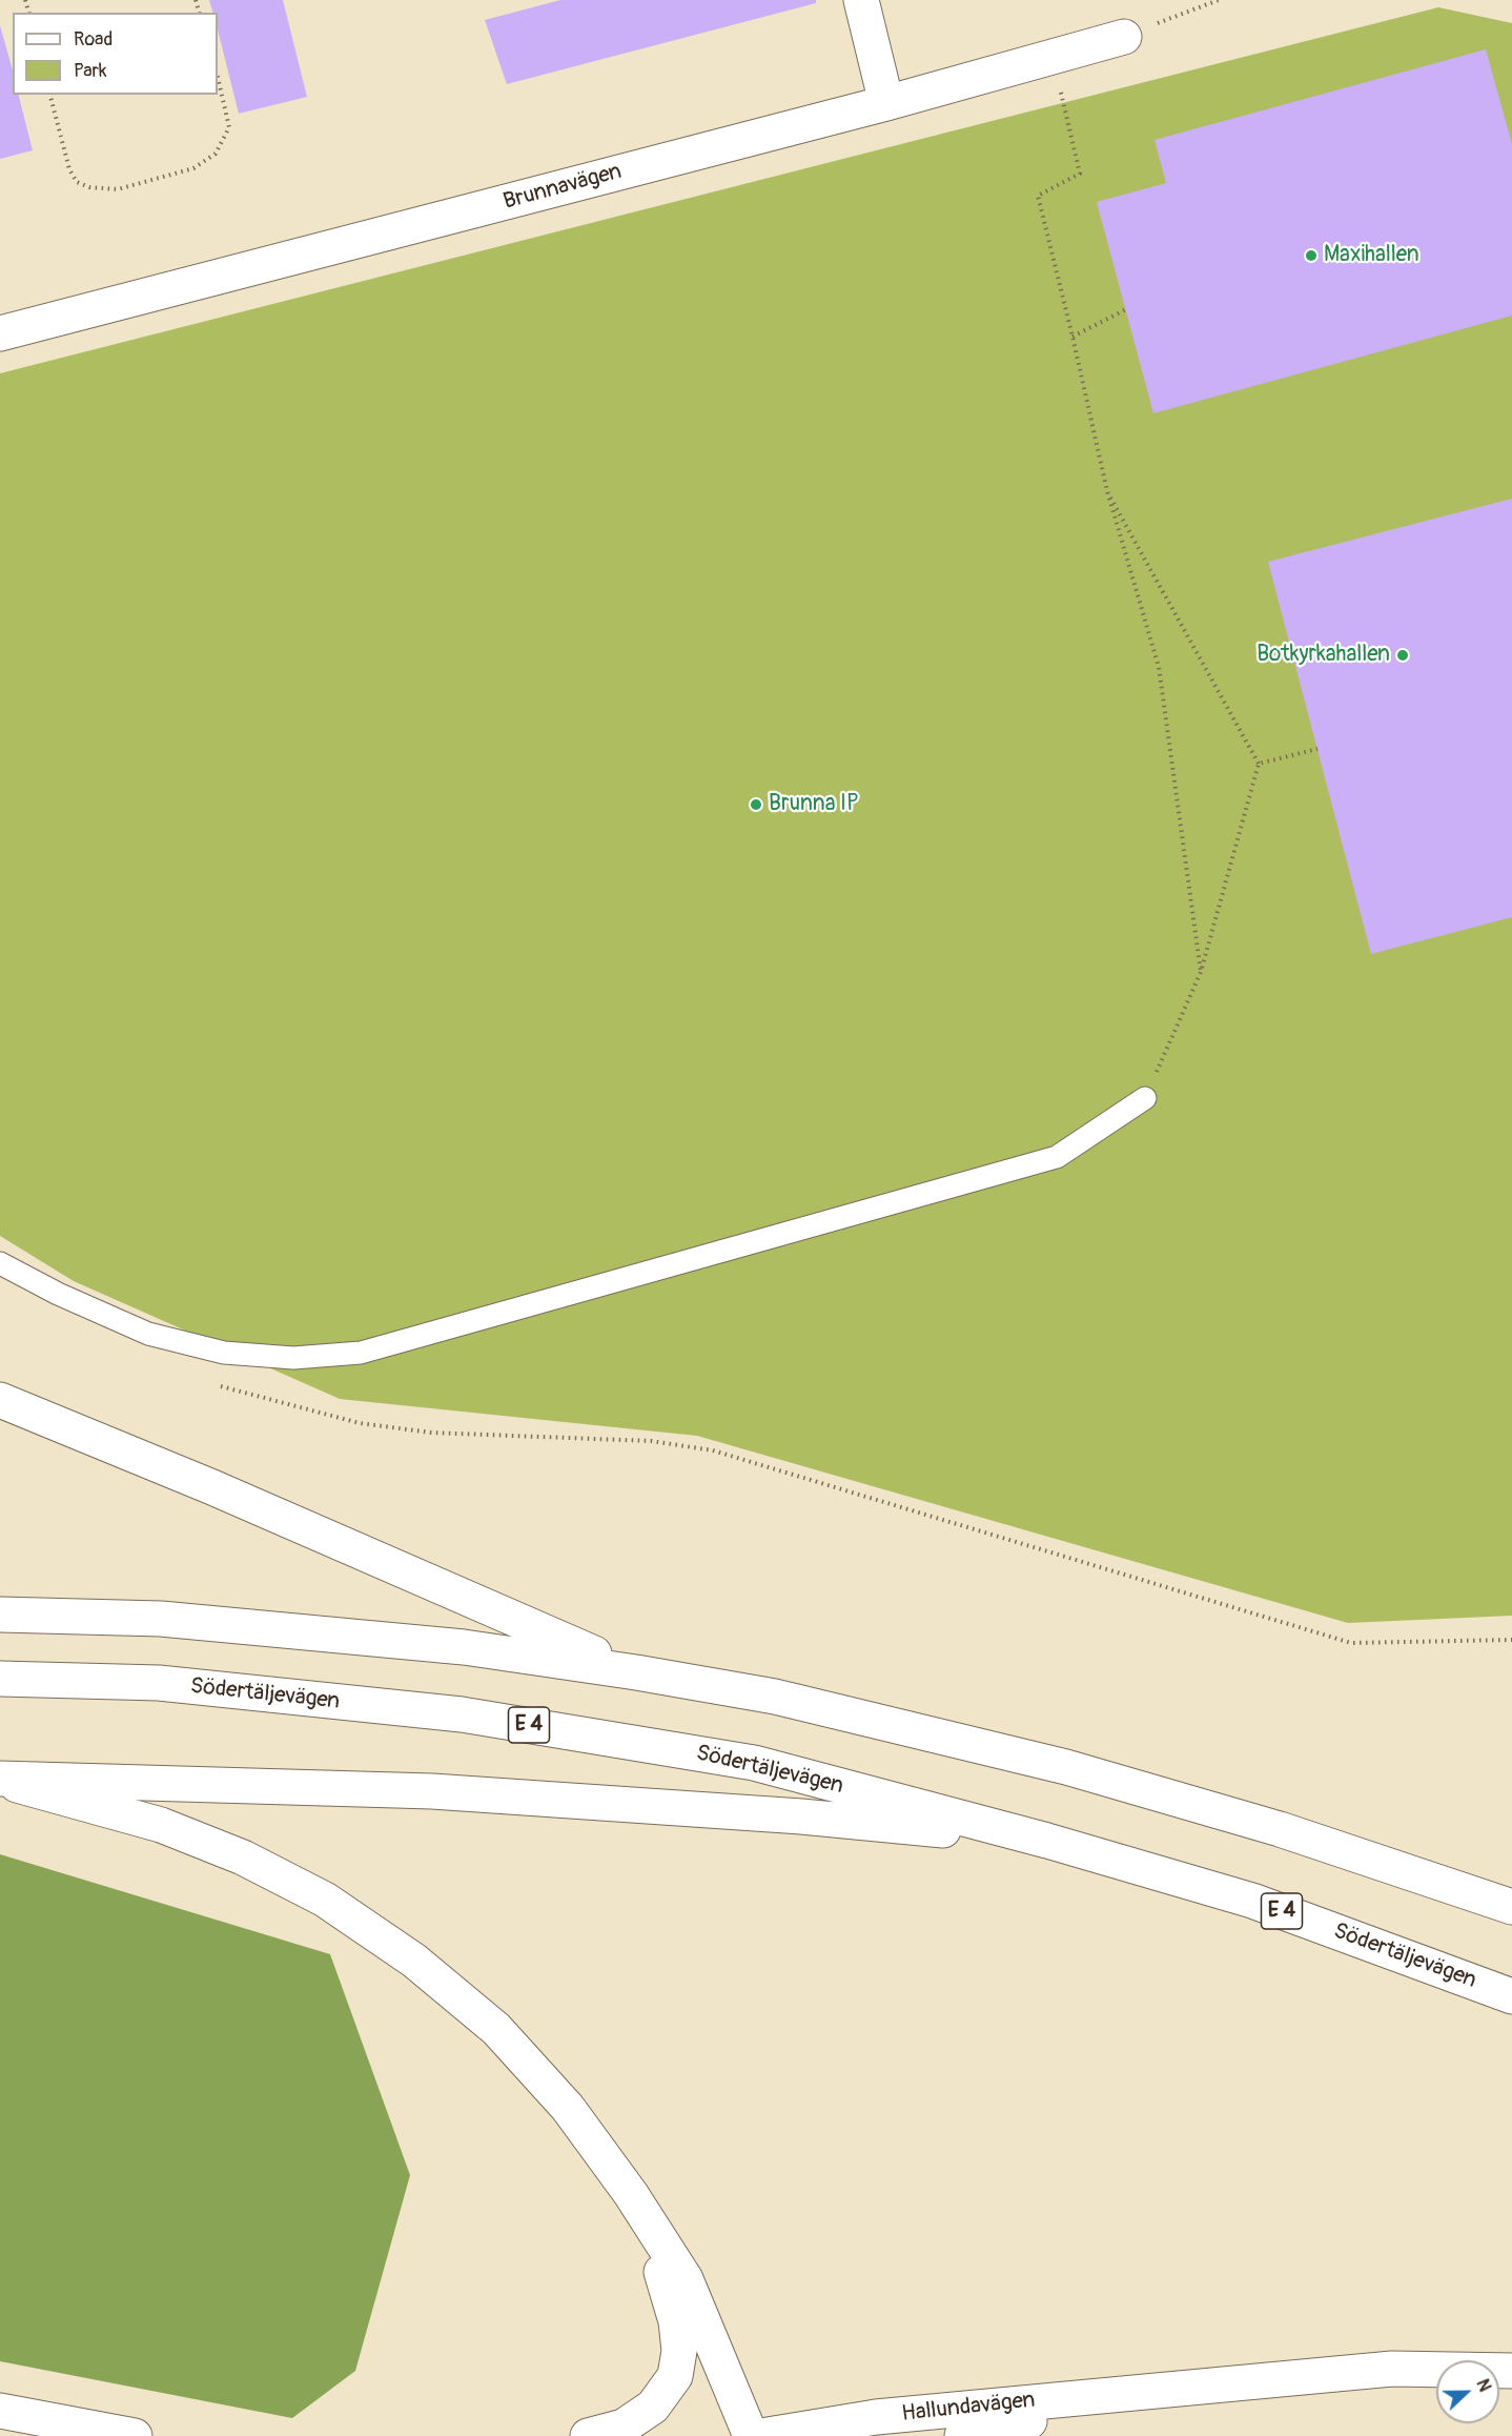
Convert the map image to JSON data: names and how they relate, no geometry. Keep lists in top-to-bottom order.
{
  "streets": {
    "main road": [
      "Brunnavägen",
      "Södertäljevägen",
      "E 4",
      "Hallundavägen"
    ]
  },
  "places": ["Maxihallen", "Botkyrkahallen", "Brunna IP"],
  "legend": ["Road", "Park"],
  "north": "right"
}
